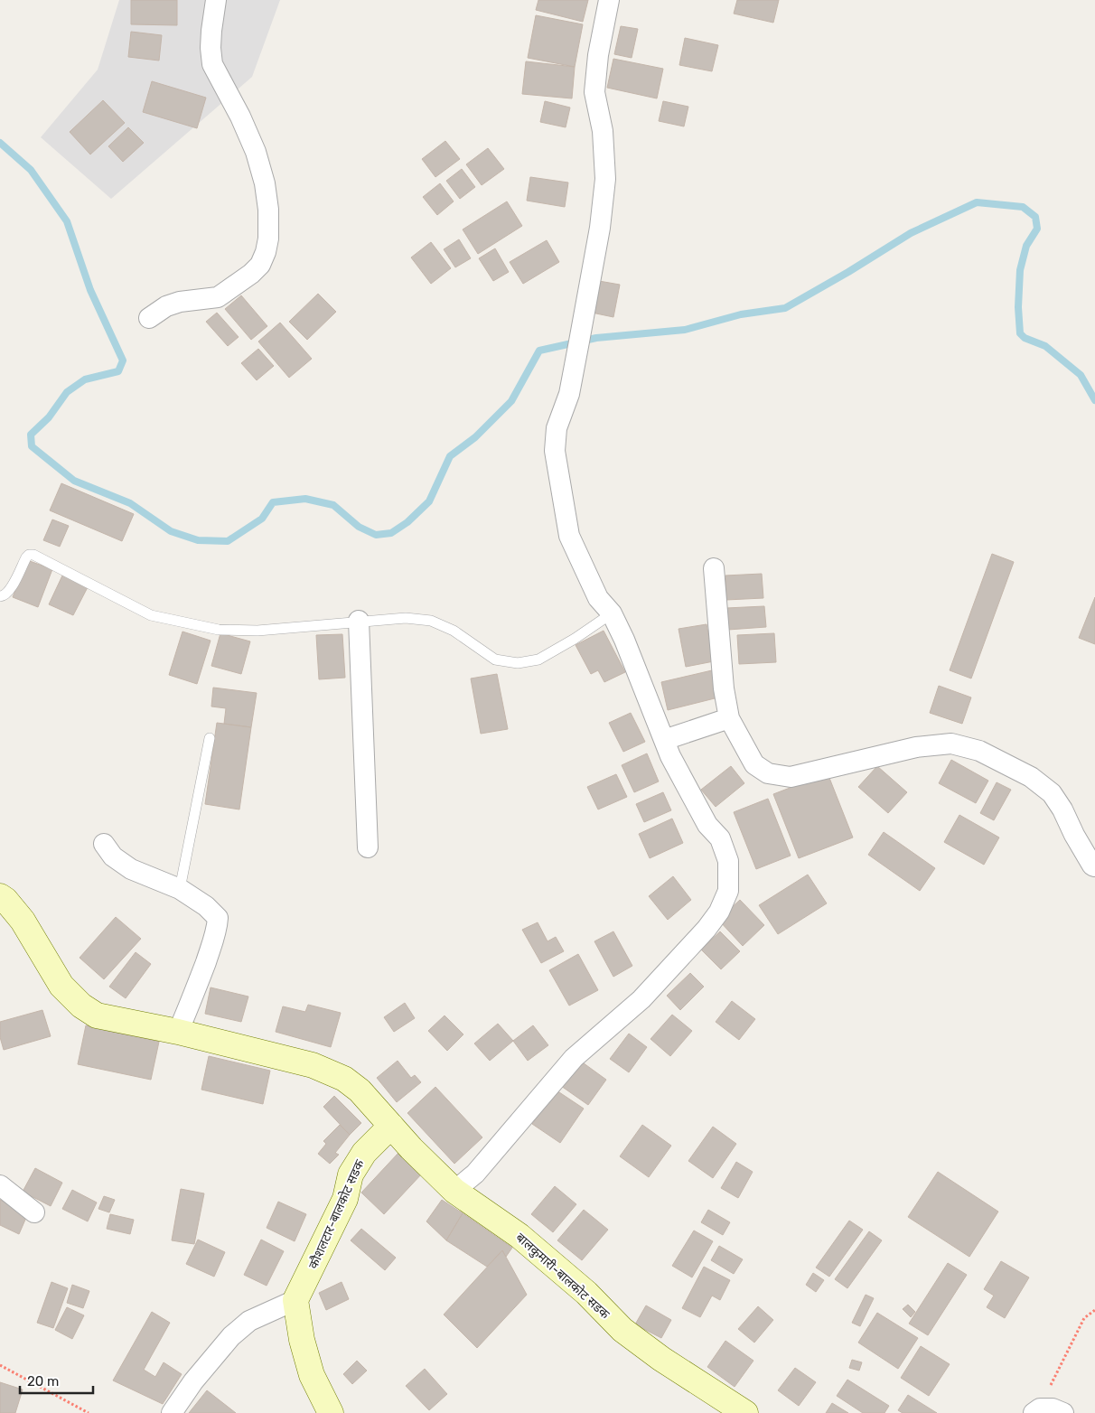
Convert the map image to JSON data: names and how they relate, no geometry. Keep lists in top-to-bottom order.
{
  "streets": {
    "main road": ["कौशलटार-बालकोट सडक", "बालकुमारी-बालकोट सडक"]
  },
  "crossings": [
    ["कौशलटार-बालकोट सडक", "बालकुमारी-बालकोट सडक"]
  ],
  "scale_bar": "20 m"
}
